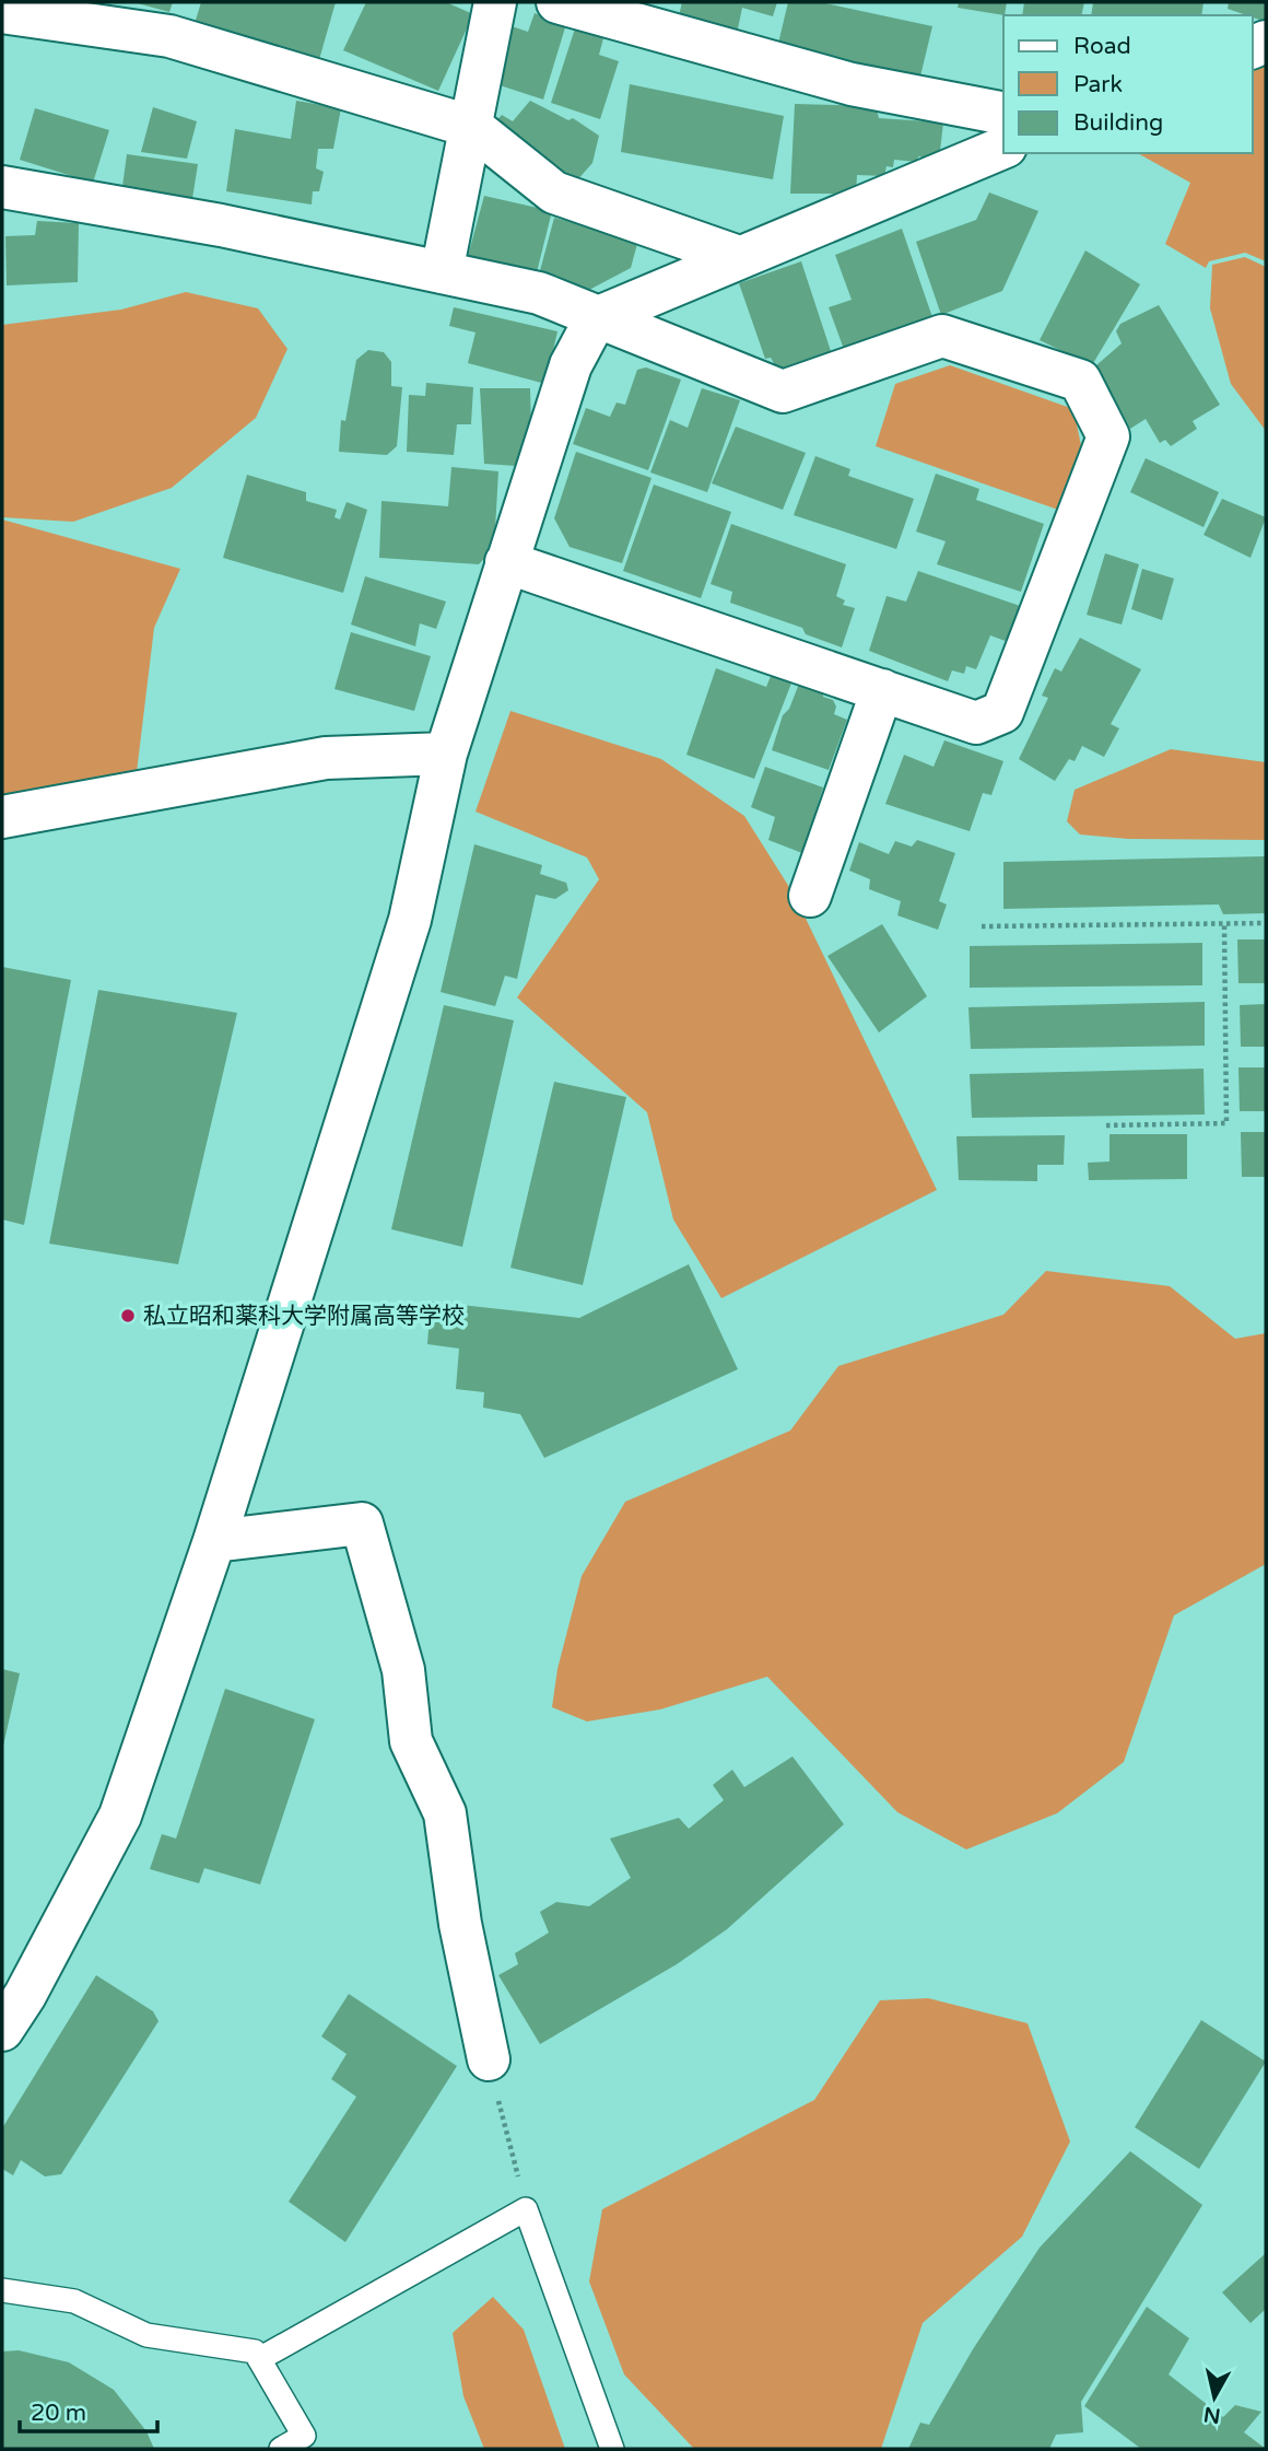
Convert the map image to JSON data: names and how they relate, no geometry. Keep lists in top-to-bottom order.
{
  "places": ["私立昭和薬科大学附属高等学校"],
  "legend": ["Road", "Park", "Building"],
  "scale_bar": "20 m",
  "north": "bottom"
}
